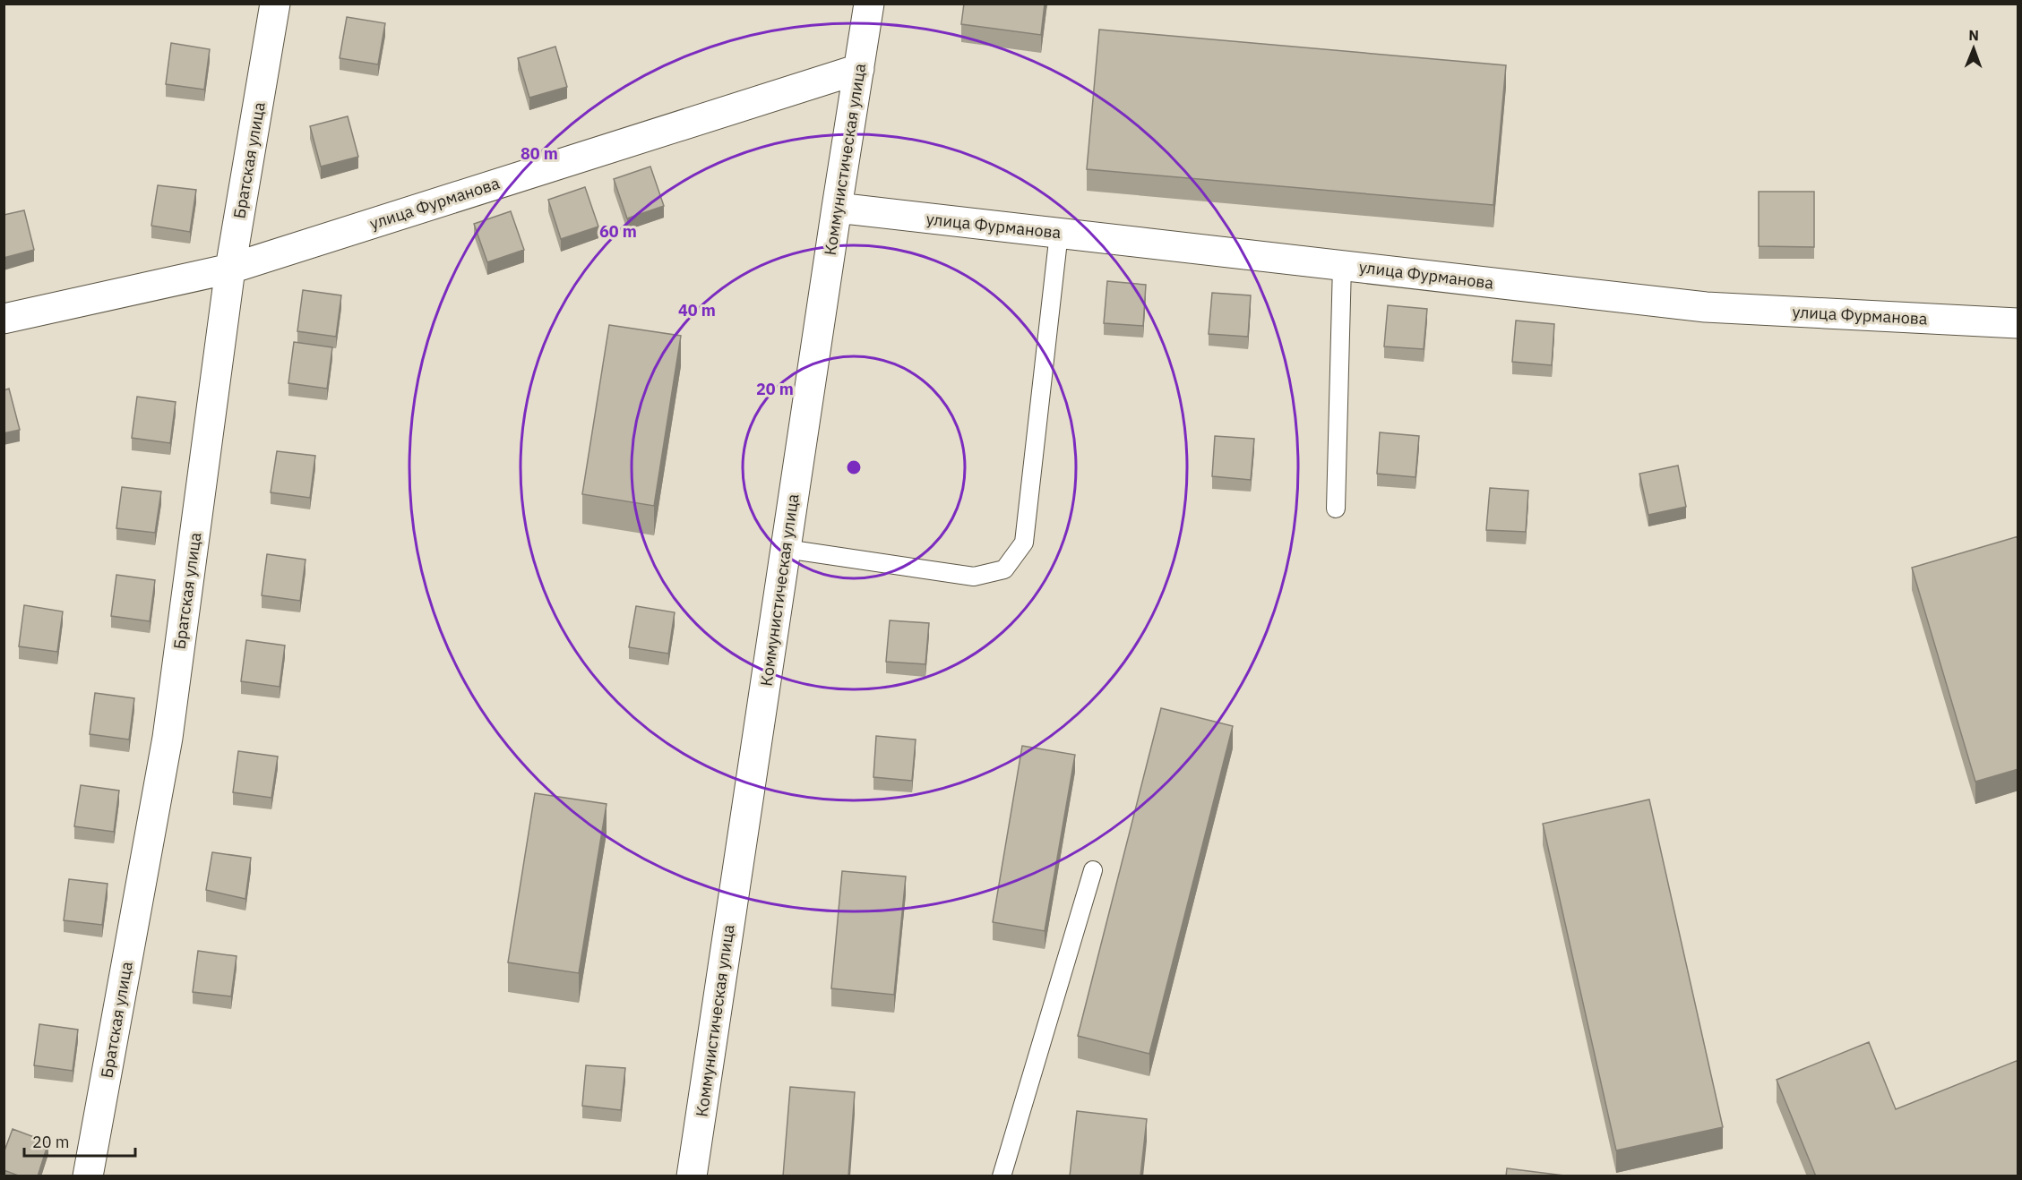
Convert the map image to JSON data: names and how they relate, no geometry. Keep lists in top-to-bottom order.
{
  "streets": {
    "street": ["Коммунистическая улица", "Братская улица", "улица Фурманова"]
  },
  "crossings": [
    ["Коммунистическая улица", "улица Фурманова"],
    ["Братская улица", "улица Фурманова"]
  ],
  "scale_bar": "20 m",
  "north": "top",
  "rings": [
    "80 m",
    "60 m",
    "40 m",
    "20 m"
  ]
}
